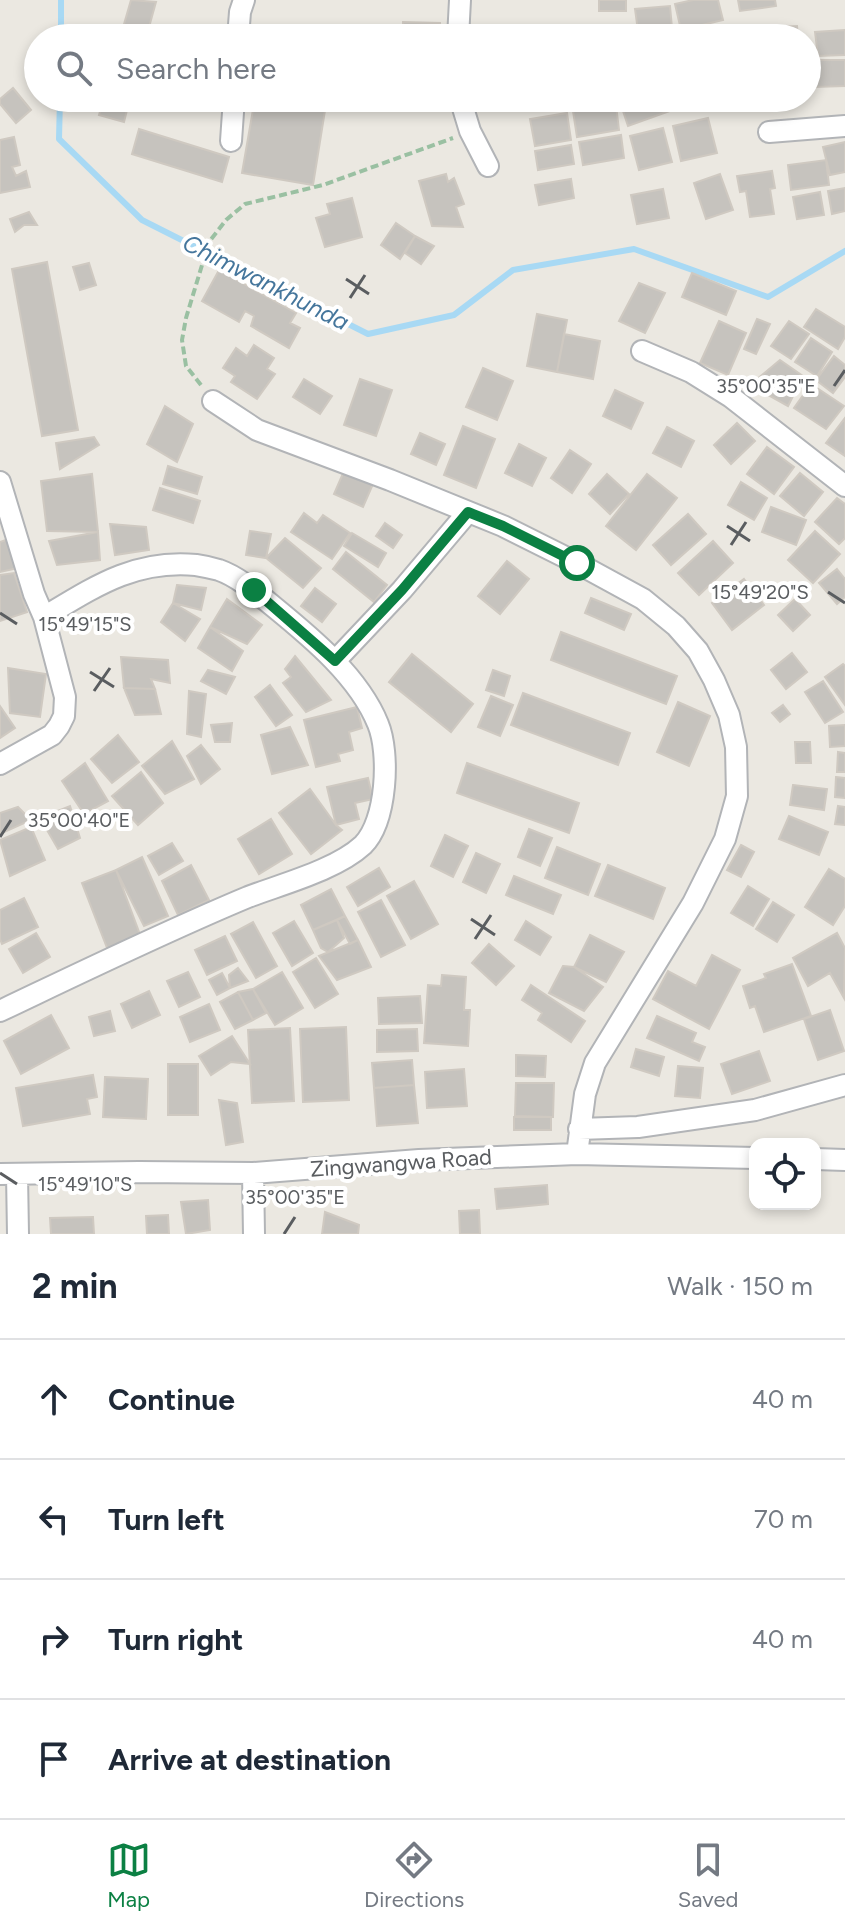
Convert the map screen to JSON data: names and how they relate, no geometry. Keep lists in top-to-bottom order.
{
  "streets": {
    "street": ["Zingwangwa Road"]
  },
  "water": ["Chimwankhunda"],
  "page": {
    "search": "Search here",
    "heading": ["2 min", "Walk · 150 m"],
    "list": [
      ["Continue", "40 m"],
      ["Turn left", "70 m"],
      ["Turn right", "40 m"],
      "Arrive at destination"
    ],
    "nav": ["Map", "Directions", "Saved"]
  },
  "coordinates": [
    "35°00'35\"E",
    "15°49'20\"S",
    "15°49'15\"S",
    "35°00'40\"E",
    "15°49'10\"S"
  ]
}
